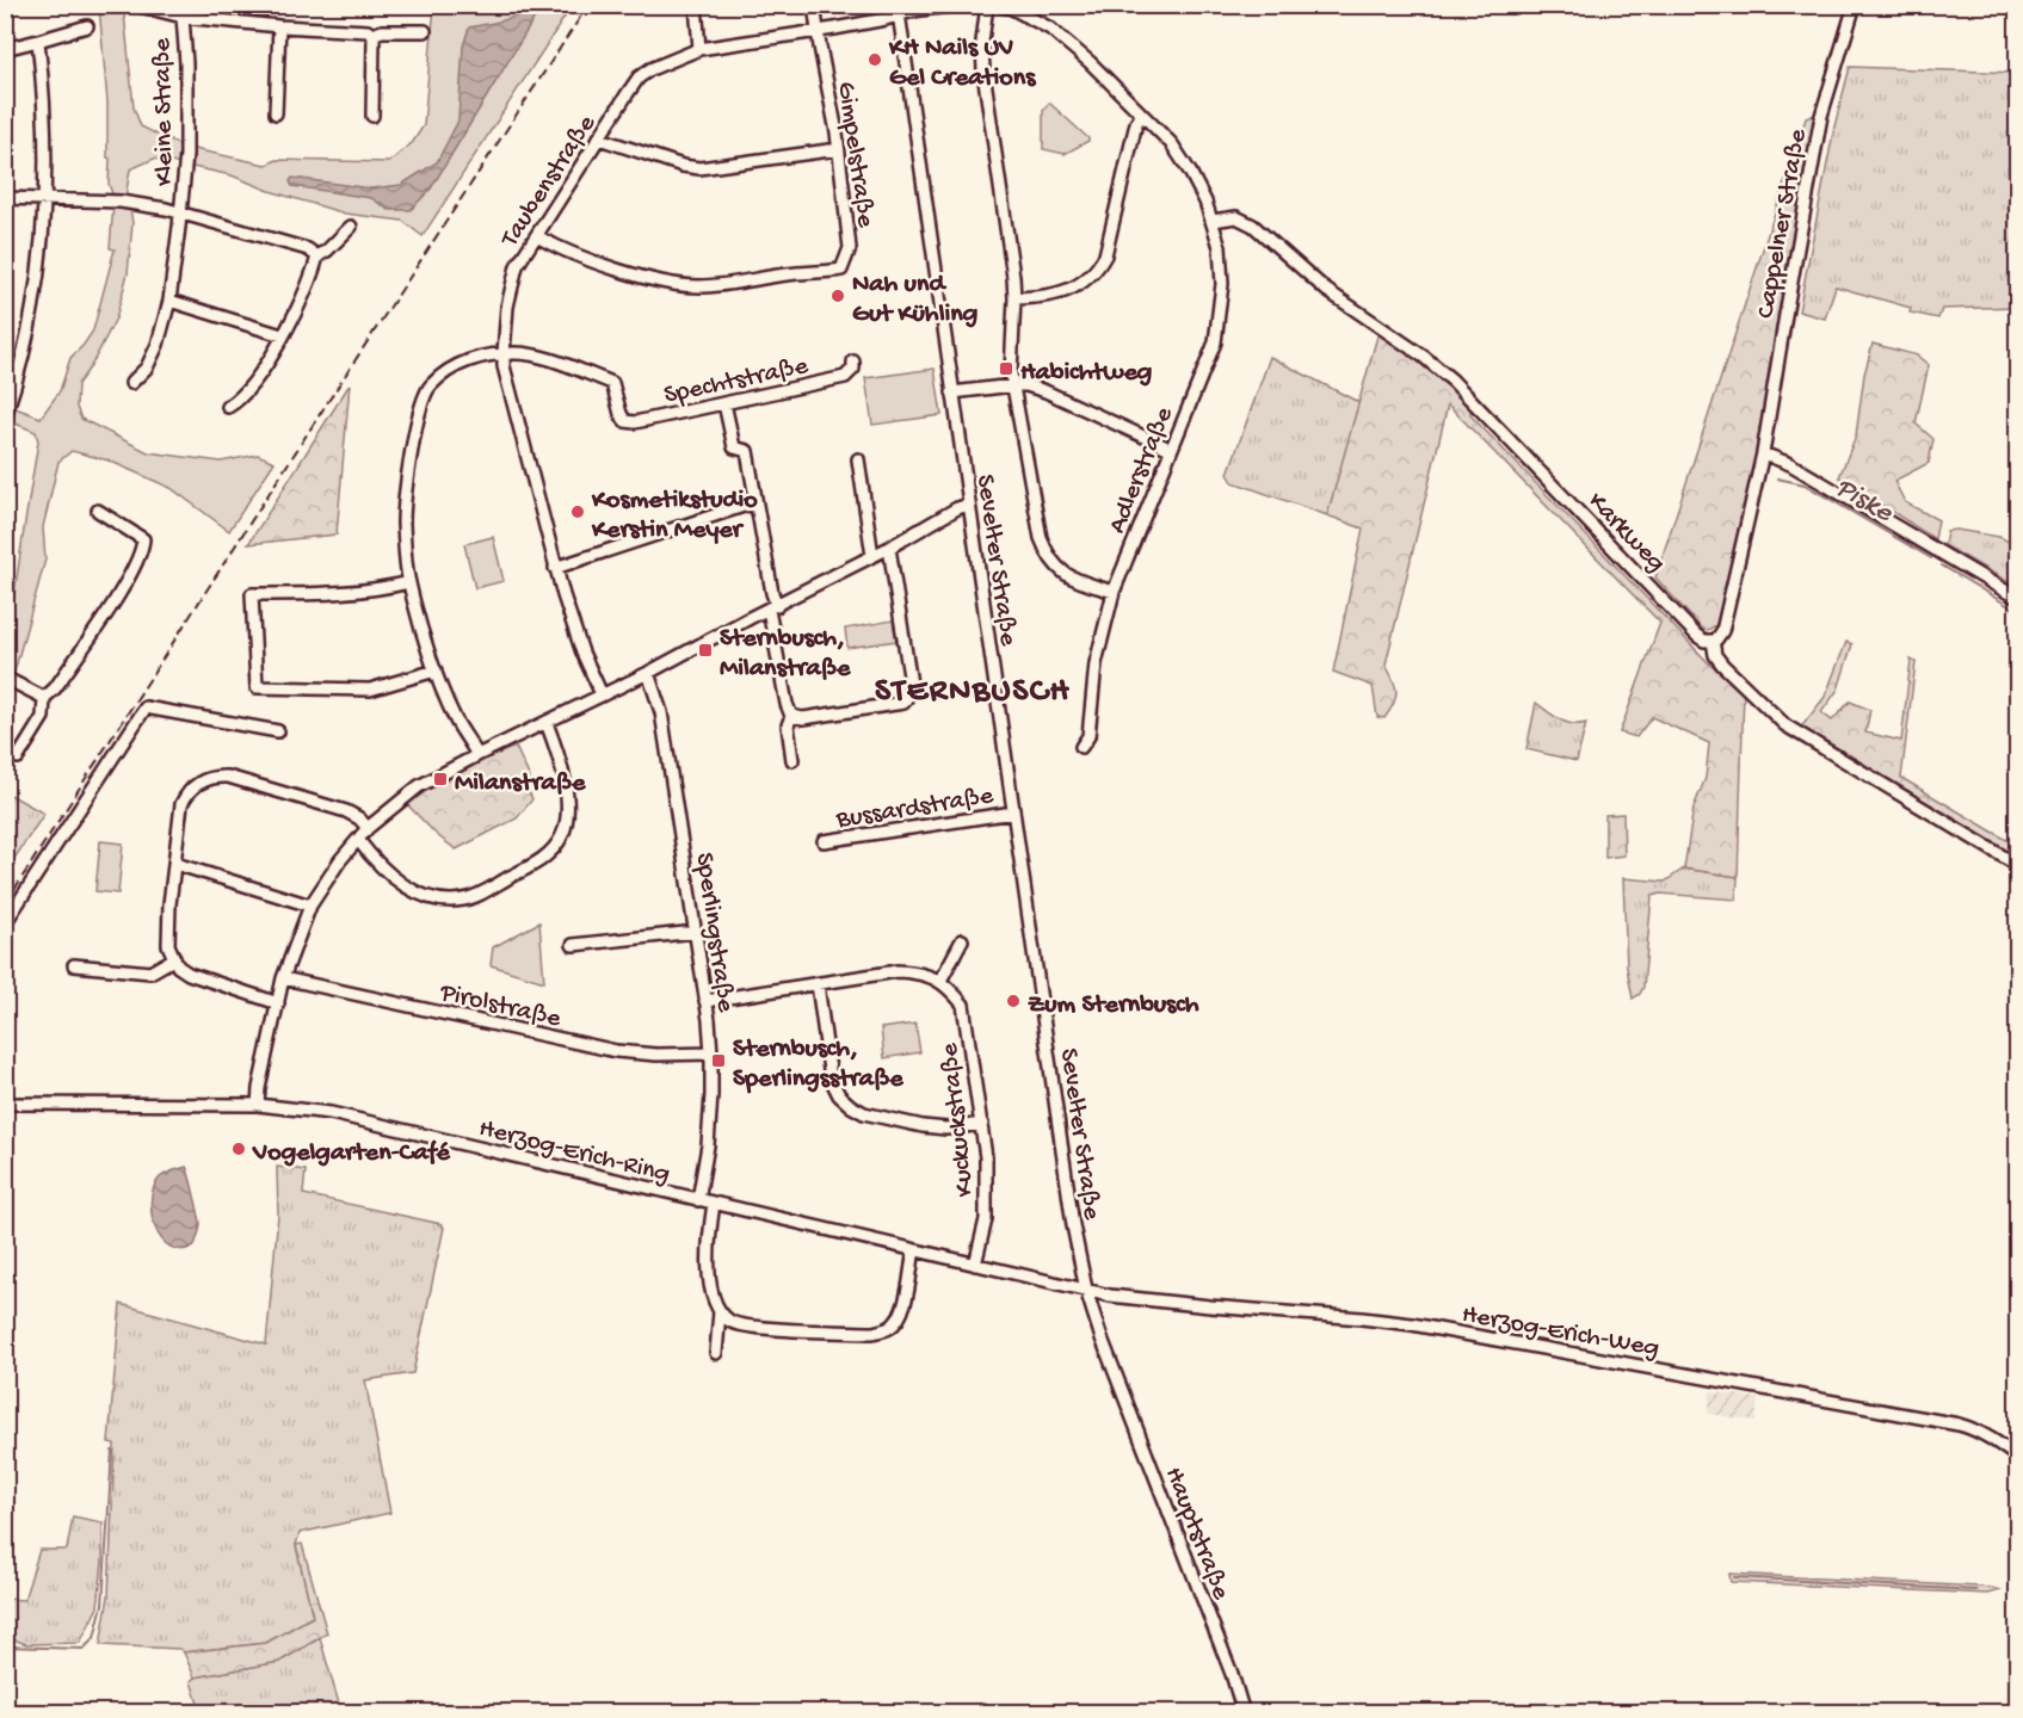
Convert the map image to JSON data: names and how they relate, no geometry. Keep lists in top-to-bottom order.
{
  "streets": {
    "street": [
      "Kleine Straße",
      "Gimpelstraße",
      "Taubenstraße",
      "Cappelner Straße",
      "Spechtstraße",
      "Adlerstraße",
      "Karkweg",
      "Sevelter Straße",
      "Bussardstraße",
      "Sperlingstraße",
      "Pirolstraße",
      "Kuckuckstraße",
      "Herzog-Erich-Ring",
      "Herzog-Erich-Weg",
      "Hauptstraße"
    ]
  },
  "crossings": [
    ["Gimpelstraße", "Taubenstraße"],
    ["Taubenstraße", "Spechtstraße"],
    ["Taubenstraße", "Sevelter Straße"],
    ["Cappelner Straße", "Karkweg"],
    ["Adlerstraße", "Karkweg"],
    ["Sevelter Straße", "Bussardstraße"],
    ["Sevelter Straße", "Herzog-Erich-Ring"],
    ["Sevelter Straße", "Herzog-Erich-Weg"],
    ["Sevelter Straße", "Hauptstraße"],
    ["Sperlingstraße", "Pirolstraße"],
    ["Sperlingstraße", "Herzog-Erich-Ring"],
    ["Kuckuckstraße", "Herzog-Erich-Ring"],
    ["Herzog-Erich-Ring", "Herzog-Erich-Weg"]
  ],
  "districts": ["STERNBUSCH"],
  "water": ["Piske"],
  "places": {
    "other": [
      "KH Nails UV Gel Creations",
      "Nah und Gut Kühling",
      "Kosmetikstudio Kerstin Meyer",
      "Zum Sternbusch",
      "Vogelgarten-Café"
    ],
    "transit": [
      "Habichtweg",
      "Sternbusch, Milanstraße",
      "Milanstraße",
      "Sternbusch, Sperlingsstraße"
    ]
  }
}
